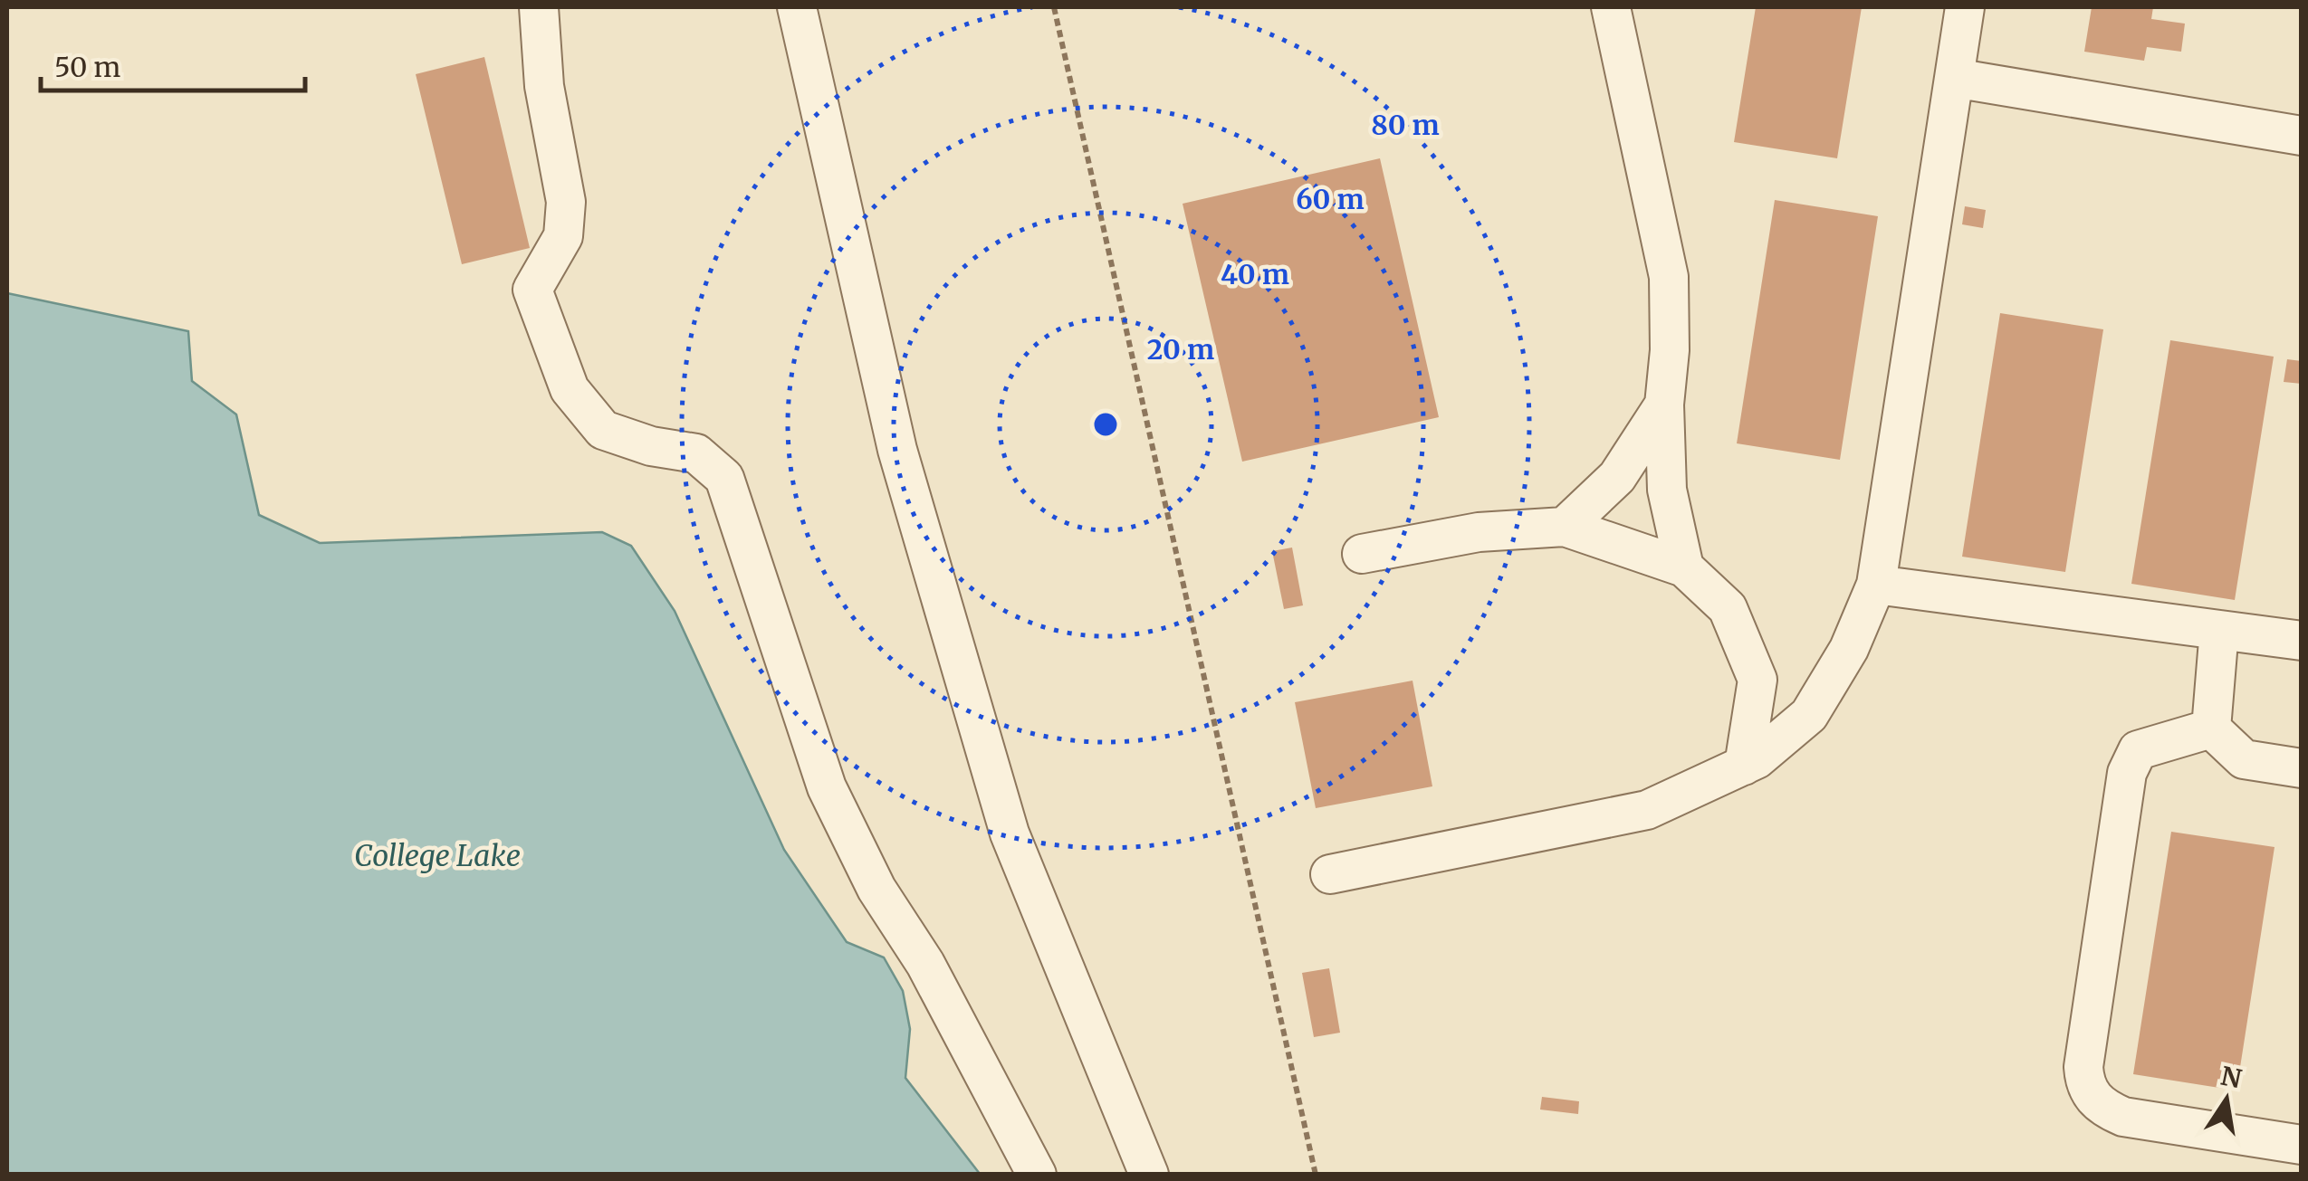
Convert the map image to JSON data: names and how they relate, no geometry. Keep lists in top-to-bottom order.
{
  "water": ["College Lake"],
  "scale_bar": "50 m",
  "north": "top",
  "rings": [
    "80 m",
    "60 m",
    "40 m",
    "20 m"
  ]
}
